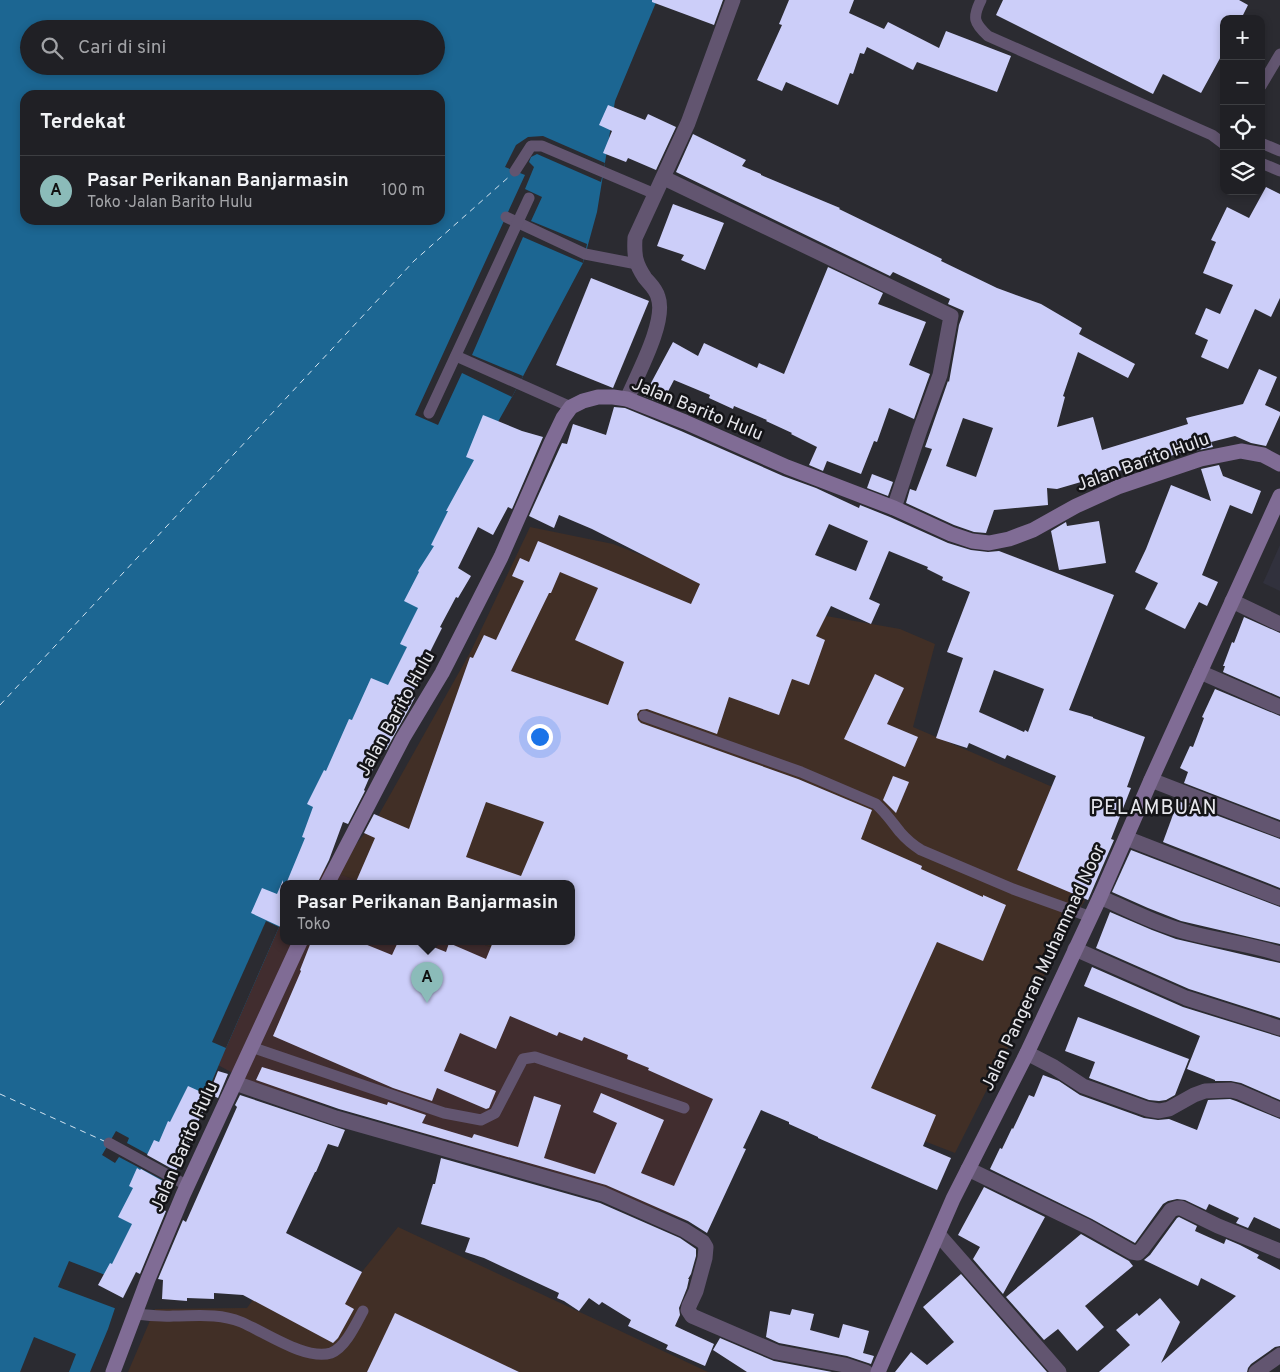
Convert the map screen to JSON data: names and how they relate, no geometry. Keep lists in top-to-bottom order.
{
  "streets": {
    "street": ["Jalan Barito Hulu", "Jalan Pangeran Muhammad Noor"]
  },
  "districts": ["PELAMBUAN"],
  "page": {
    "map_buttons": ["+", "−"],
    "search": "Cari di sini",
    "heading": "Terdekat",
    "list": [
      {
        "mark": "A",
        "name": "Pasar Perikanan Banjarmasin",
        "note": "Toko · Jalan Barito Hulu",
        "value": "100 m"
      }
    ],
    "popup": ["Pasar Perikanan Banjarmasin", "Toko"],
    "pins": "A"
  }
}
